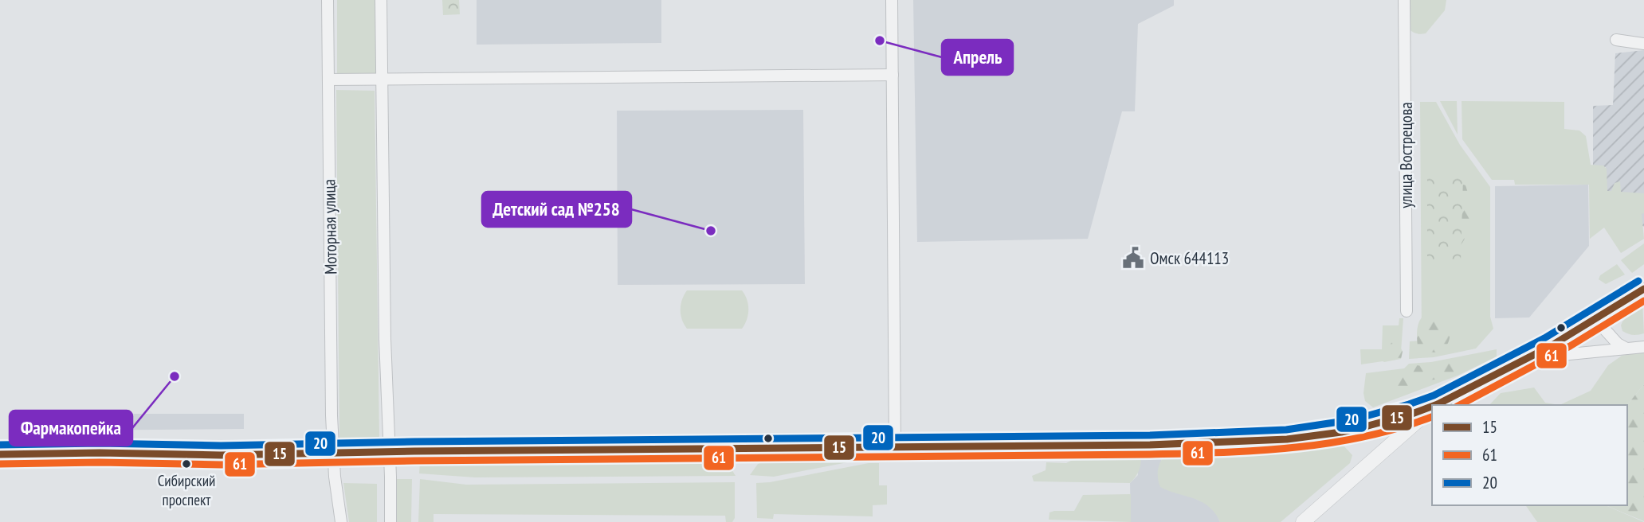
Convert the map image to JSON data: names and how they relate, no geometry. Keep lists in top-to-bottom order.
{
  "streets": {
    "street": ["улица Вострецова", "Моторная улица"]
  },
  "places": {
    "other": [
      "Апрель",
      "Детский сад №258",
      "Фармакопейка",
      "Сибирский проспект"
    ],
    "public building": ["Омск 644113"]
  },
  "lines": ["transit line 20", "transit line 15", "transit line 61"],
  "legend": ["15", "61", "20"]
}
